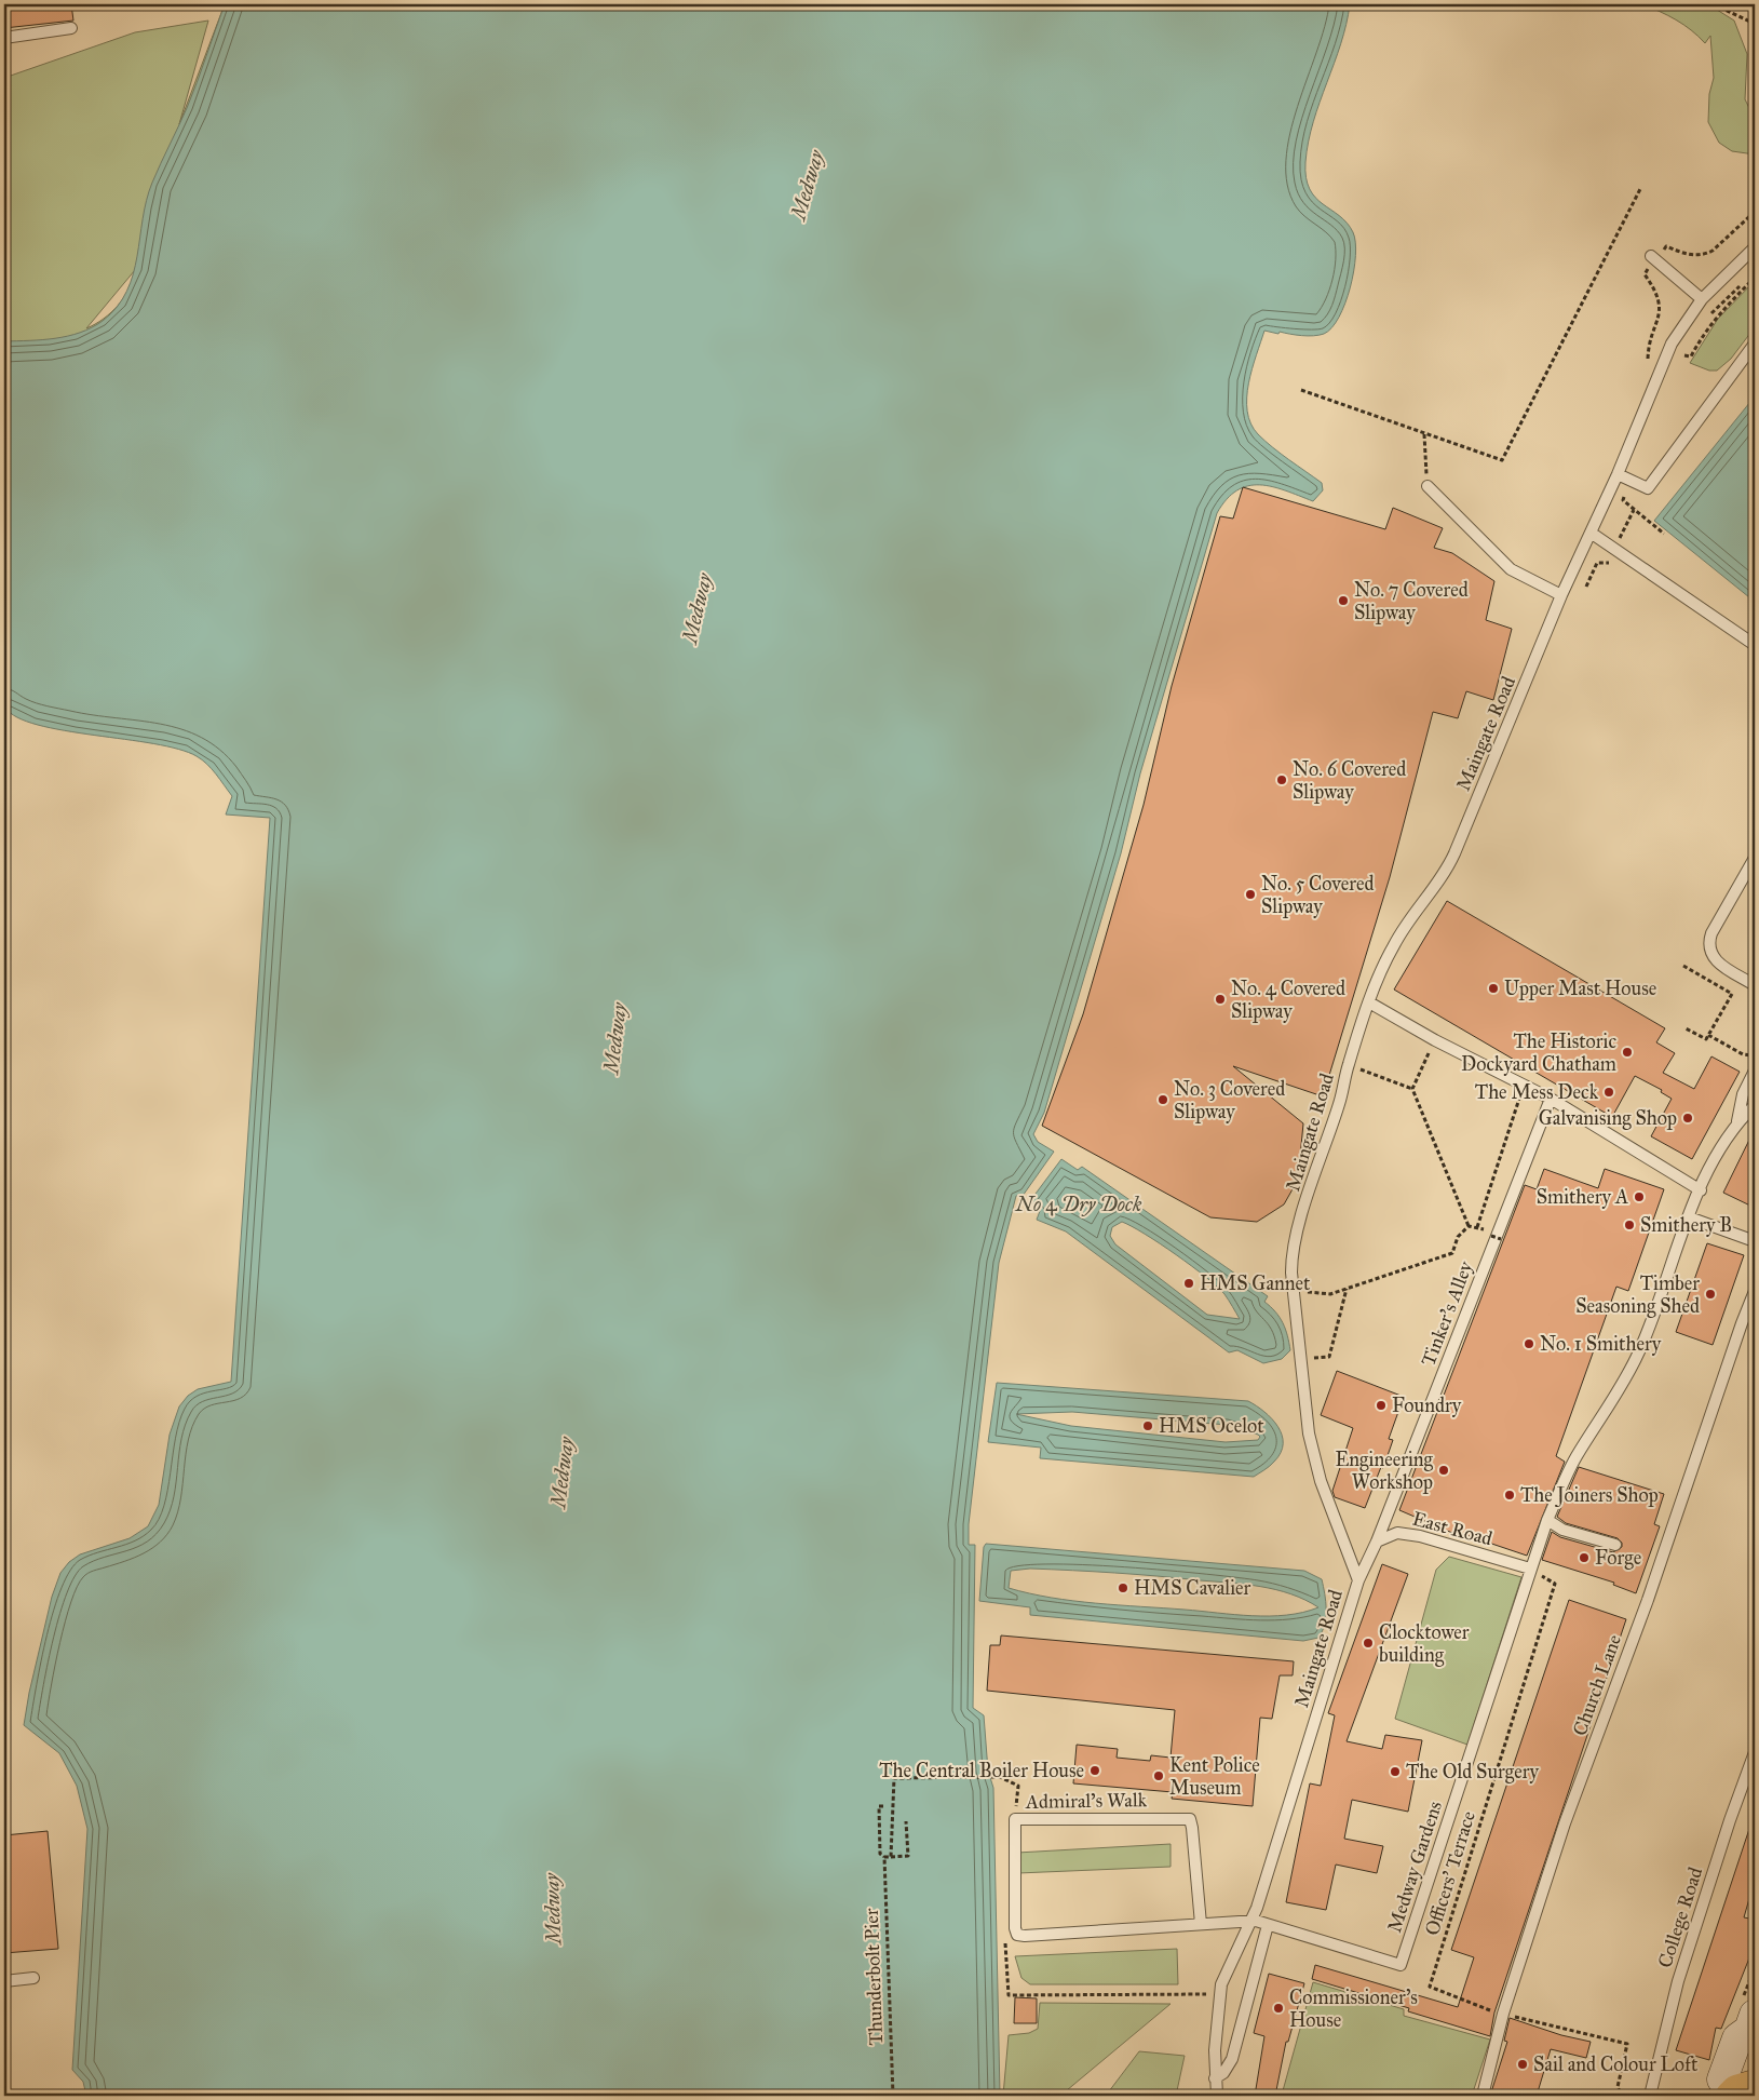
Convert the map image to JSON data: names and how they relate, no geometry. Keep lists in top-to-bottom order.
{
  "streets": {
    "lane": [
      "Maingate Road",
      "Tinker's Alley",
      "East Road",
      "Church Lane",
      "Admiral's Walk",
      "Medway Gardens",
      "College Road"
    ],
    "path": ["Officers' Terrace", "Thunderbolt Pier"]
  },
  "crossings": [
    ["Maingate Road", "Medway Gardens"],
    ["Tinker's Alley", "East Road"],
    ["East Road", "Medway Gardens"],
    ["Admiral's Walk", "Medway Gardens"]
  ],
  "water": ["Medway", "No 4 Dry Dock"],
  "places": [
    "No. 7 Covered Slipway",
    "No. 6 Covered Slipway",
    "No. 5 Covered Slipway",
    "Upper Mast House",
    "No. 4 Covered Slipway",
    "The Historic Dockyard Chatham",
    "The Mess Deck",
    "No. 3 Covered Slipway",
    "Galvanising Shop",
    "Smithery A",
    "Smithery B",
    "HMS Gannet",
    "Timber Seasoning Shed",
    "No. 1 Smithery",
    "Foundry",
    "HMS Ocelot",
    "Engineering Workshop",
    "The Joiners Shop",
    "Forge",
    "HMS Cavalier",
    "Clocktower building",
    "The Central Boiler House",
    "The Old Surgery",
    "Kent Police Museum",
    "Commissioner's House",
    "Sail and Colour Loft"
  ]
}
